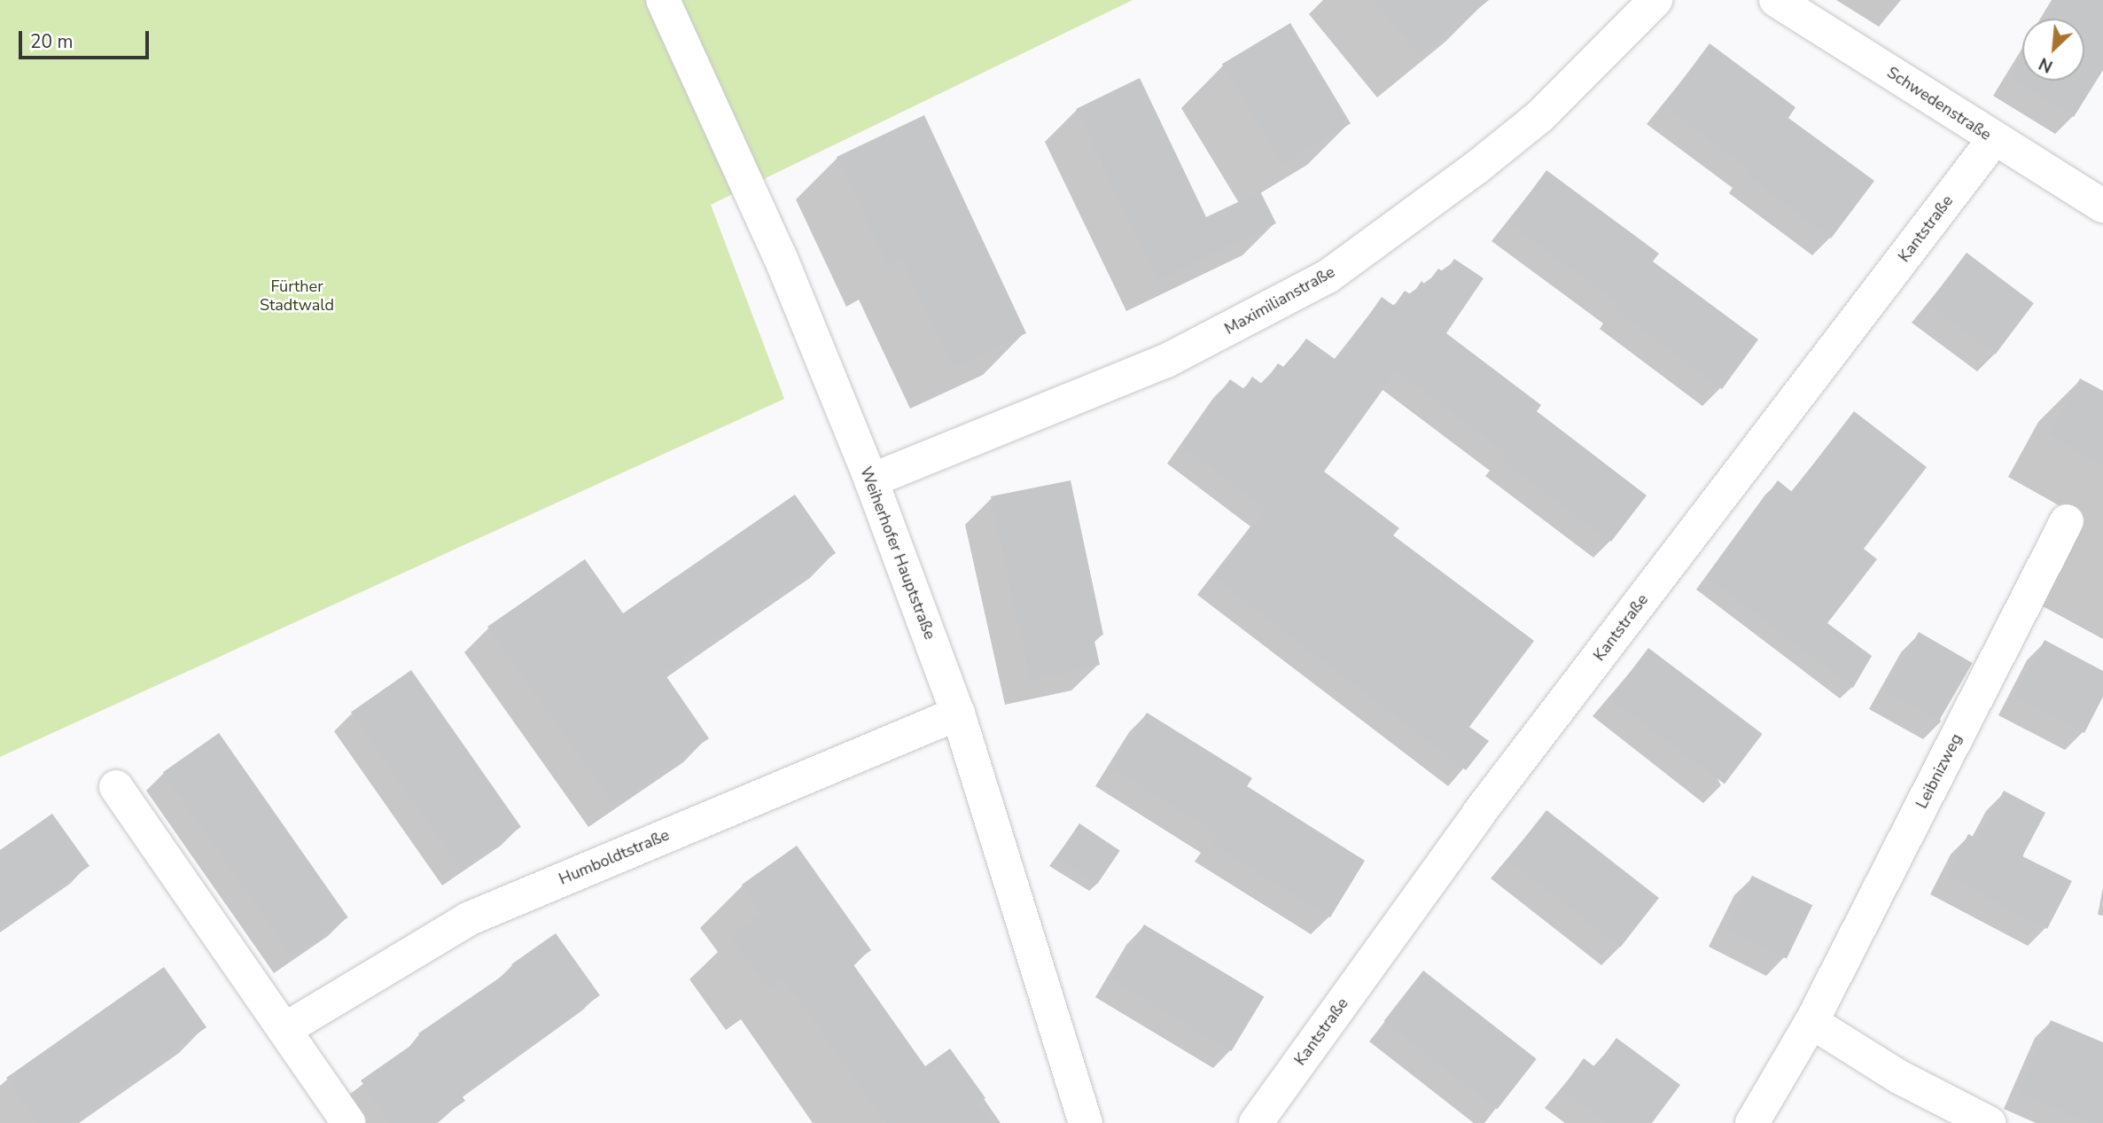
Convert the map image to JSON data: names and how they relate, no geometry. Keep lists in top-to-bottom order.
{
  "streets": {
    "street": [
      "Schwedenstraße",
      "Kantstraße",
      "Maximilianstraße",
      "Weiherhofer Hauptstraße",
      "Leibnizweg",
      "Humboldtstraße"
    ]
  },
  "crossings": [
    ["Schwedenstraße", "Kantstraße"],
    ["Maximilianstraße", "Weiherhofer Hauptstraße"],
    ["Weiherhofer Hauptstraße", "Humboldtstraße"]
  ],
  "parks": ["Fürther Stadtwald"],
  "scale_bar": "20 m",
  "north": "bottom left"
}
